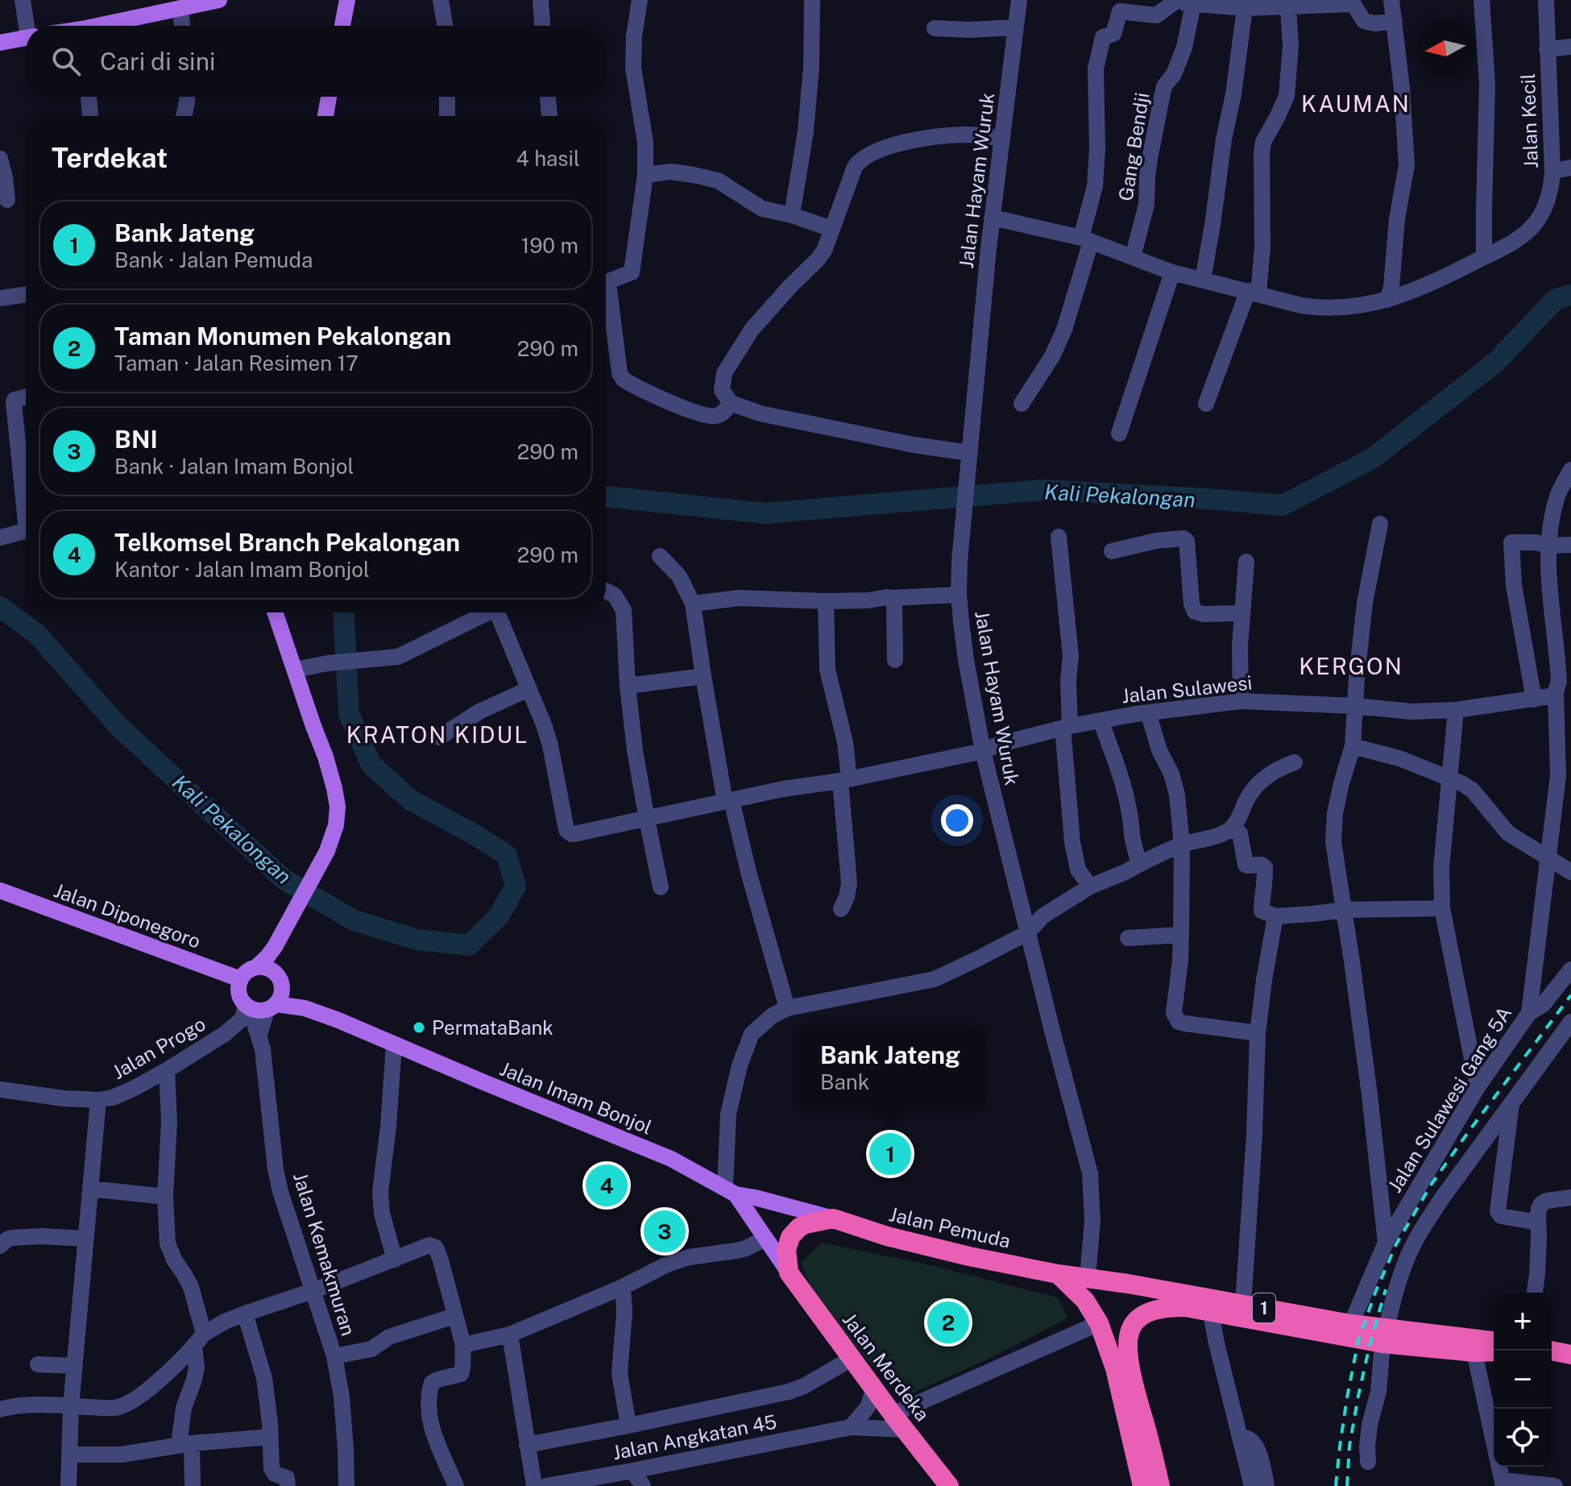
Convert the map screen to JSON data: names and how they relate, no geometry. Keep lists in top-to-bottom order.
{
  "streets": {
    "highway": ["Jalan Pemuda", "1", "Jalan Merdeka"],
    "main road": ["Jalan Diponegoro", "Jalan Imam Bonjol"],
    "street": [
      "Jalan Kecil",
      "Gang Bendji",
      "Jalan Hayam Wuruk",
      "Jalan Sulawesi",
      "Jalan Progo",
      "Jalan Sulawesi Gang 5A",
      "Jalan Kemakmuran",
      "Jalan Angkatan 45"
    ]
  },
  "crossings": [
    ["Jalan Kecil", "Gang Bendji"],
    ["Jalan Kecil", "Jalan Hayam Wuruk"],
    ["Jalan Hayam Wuruk", "Jalan Sulawesi"],
    ["Jalan Hayam Wuruk", "1"],
    ["Jalan Sulawesi", "Jalan Sulawesi Gang 5A"],
    ["Jalan Diponegoro", "Jalan Progo"],
    ["Jalan Diponegoro", "Jalan Imam Bonjol"],
    ["Jalan Diponegoro", "Jalan Kemakmuran"],
    ["Jalan Progo", "Jalan Imam Bonjol"],
    ["Jalan Progo", "Jalan Kemakmuran"],
    ["Jalan Imam Bonjol", "Jalan Pemuda"],
    ["Jalan Imam Bonjol", "Jalan Kemakmuran"],
    ["Jalan Sulawesi Gang 5A", "1"],
    ["Jalan Pemuda", "1"],
    ["Jalan Merdeka", "Jalan Angkatan 45"]
  ],
  "districts": ["KAUMAN", "KERGON", "KRATON KIDUL"],
  "water": ["Kali Pekalongan"],
  "places": ["PermataBank"],
  "north": "left",
  "page": {
    "search": "Cari di sini",
    "heading": ["Terdekat", "4 hasil"],
    "list": [
      {
        "mark": "1",
        "name": "Bank Jateng",
        "note": "Bank · Jalan Pemuda",
        "value": "190 m"
      },
      {
        "mark": "2",
        "name": "Taman Monumen Pekalongan",
        "note": "Taman · Jalan Resimen 17",
        "value": "290 m"
      },
      {
        "mark": "3",
        "name": "BNI",
        "note": "Bank · Jalan Imam Bonjol",
        "value": "290 m"
      },
      {
        "mark": "4",
        "name": "Telkomsel Branch Pekalongan",
        "note": "Kantor · Jalan Imam Bonjol",
        "value": "290 m"
      }
    ],
    "popup": ["Bank Jateng", "Bank"],
    "pins": [
      "1",
      "4",
      "3",
      "2"
    ],
    "map_buttons": ["+", "−"]
  }
}
